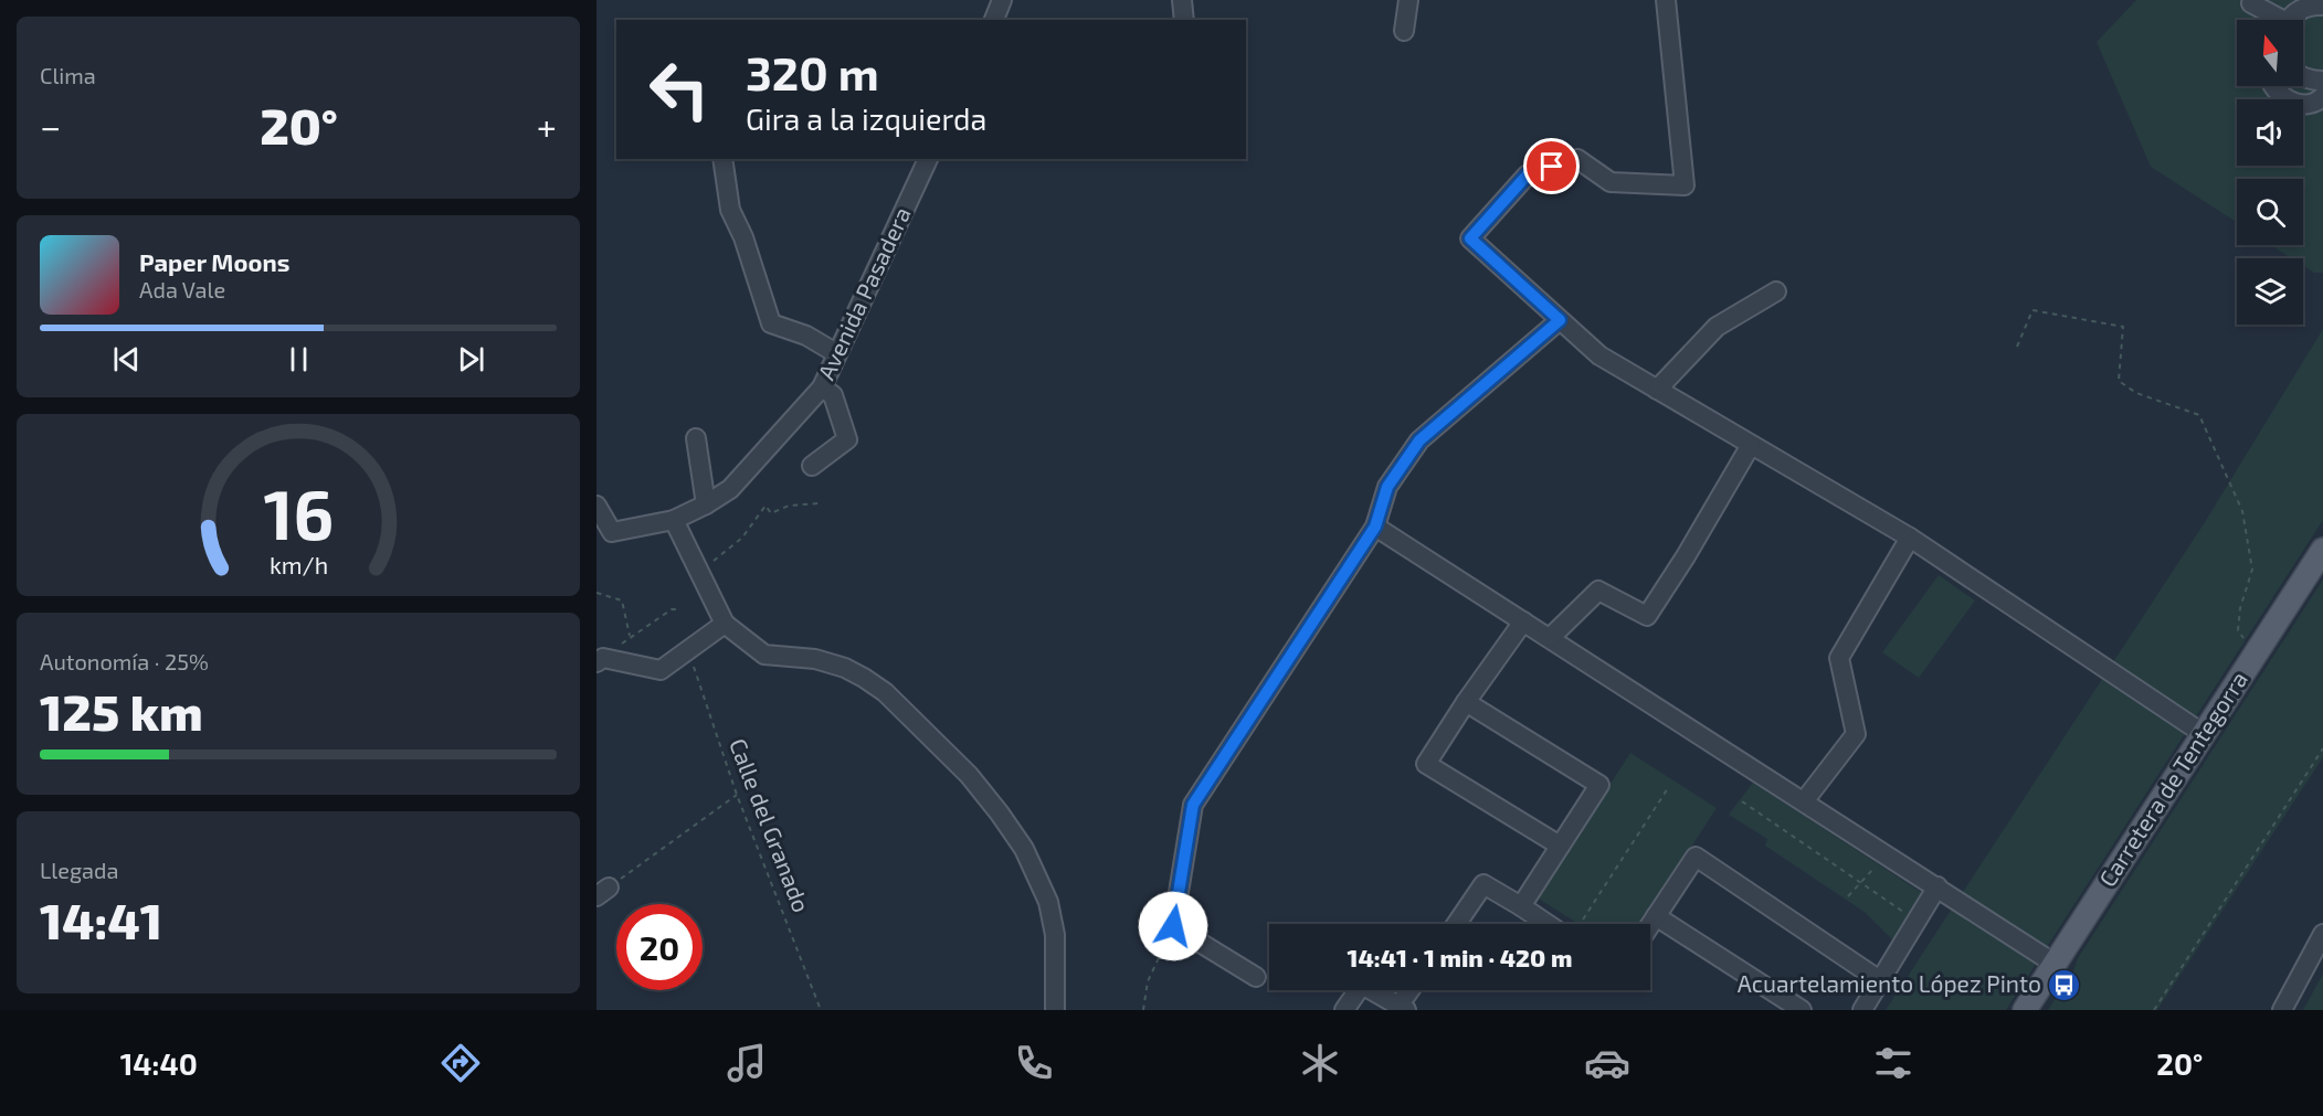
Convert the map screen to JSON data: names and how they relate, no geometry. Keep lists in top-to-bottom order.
{
  "streets": {
    "main road": ["Carretera de Tentegorra"],
    "street": ["Avenida Pasadera"],
    "path": ["Calle del Granado"]
  },
  "places": {
    "bus stop": ["Acuartelamiento López Pinto"]
  },
  "north": "top",
  "page": {
    "tile": [
      "Clima",
      ["Autonomía · 25%", "125 km"],
      ["Llegada", "14:41"]
    ],
    "turn": ["320 m", "Gira a la izquierda"],
    "heat": ["−", "20°", "+"],
    "song": ["Paper Moons", "Ada Vale"],
    "limit": "20",
    "trip": "14:41 · 1 min · 420 m",
    "tabs": ["14:40", "20°"],
    "gauge": ["16", "km/h"]
  }
}
